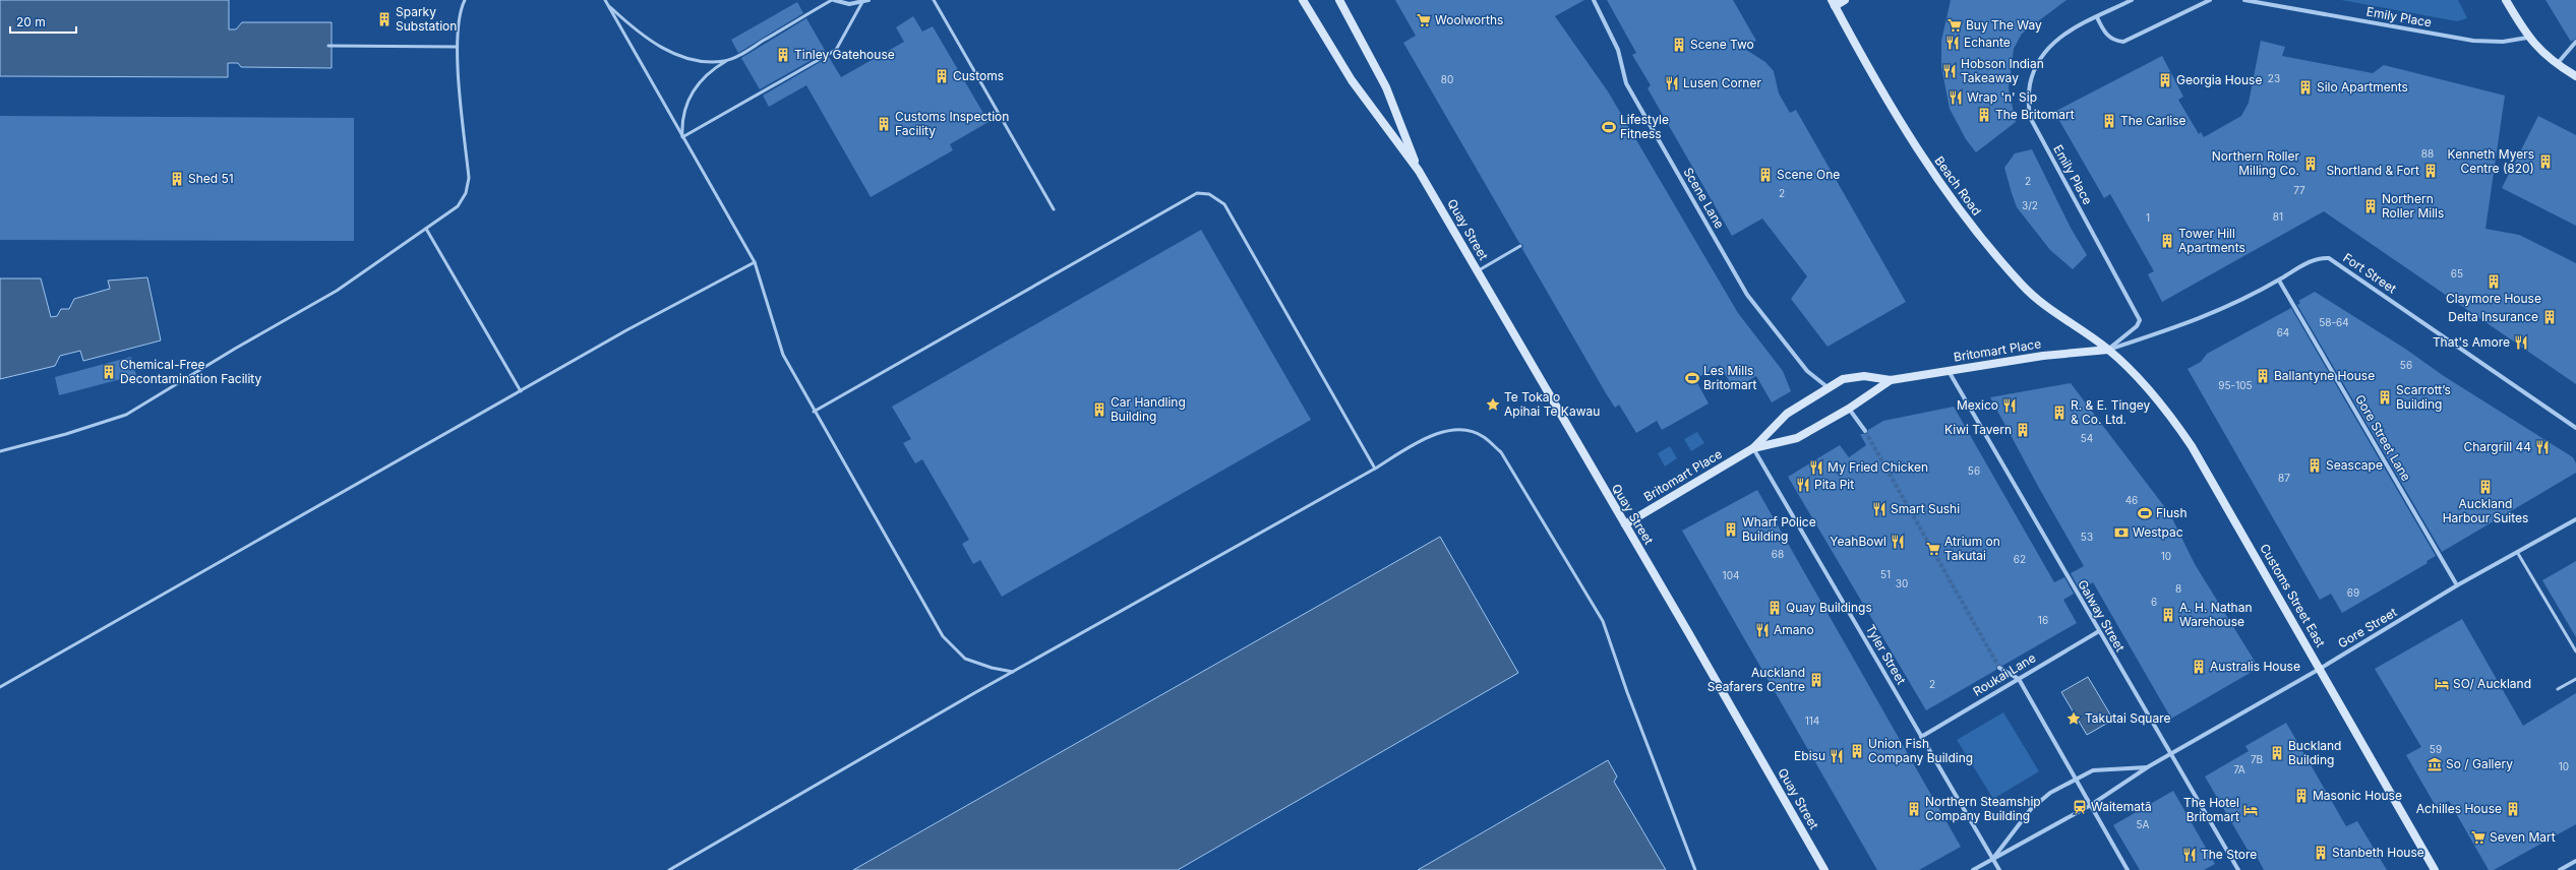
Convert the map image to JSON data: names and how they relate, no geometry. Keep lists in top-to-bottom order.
{
  "streets": {
    "main road": [
      "Beach Road",
      "Quay Street",
      "Britomart Place",
      "Customs Street East"
    ],
    "street": [
      "Emily Place",
      "Scene Lane",
      "Fort Street",
      "Gore Street Lane",
      "Galway Street",
      "Gore Street",
      "Tyler Street",
      "Roukai Lane"
    ]
  },
  "crossings": [
    ["Emily Place", "Beach Road"],
    ["Emily Place", "Fort Street"],
    ["Emily Place", "Britomart Place"],
    ["Emily Place", "Customs Street East"],
    ["Beach Road", "Fort Street"],
    ["Beach Road", "Britomart Place"],
    ["Beach Road", "Customs Street East"],
    ["Scene Lane", "Britomart Place"],
    ["Quay Street", "Britomart Place"],
    ["Fort Street", "Britomart Place"],
    ["Fort Street", "Gore Street Lane"],
    ["Fort Street", "Customs Street East"],
    ["Britomart Place", "Customs Street East"],
    ["Britomart Place", "Galway Street"],
    ["Britomart Place", "Tyler Street"],
    ["Gore Street Lane", "Gore Street"],
    ["Customs Street East", "Gore Street"],
    ["Galway Street", "Gore Street"],
    ["Galway Street", "Roukai Lane"],
    ["Gore Street", "Tyler Street"],
    ["Tyler Street", "Roukai Lane"]
  ],
  "places": {
    "building": [
      "Sparky Substation",
      "Scene Two",
      "Tinley Gatehouse",
      "Customs",
      "Georgia House",
      "Silo Apartments",
      "The Britomart",
      "The Carlise",
      "Customs Inspection Facility",
      "Kenneth Myers Centre (820)",
      "Northern Roller Milling Co.",
      "Shortland & Fort",
      "Scene One",
      "Shed 51",
      "Northern Roller Mills",
      "Tower Hill Apartments",
      "Claymore House",
      "Delta Insurance",
      "Chemical-Free Decontamination Facility",
      "Ballantyne House",
      "Scarrott’s Building",
      "Car Handling Building",
      "R. & E. Tingey & Co. Ltd.",
      "Kiwi Tavern",
      "Seascape",
      "Auckland Harbour Suites",
      "Wharf Police Building",
      "Quay Buildings",
      "A. H. Nathan Warehouse",
      "Australis House",
      "Auckland Seafarers Centre",
      "Union Fish Company Building",
      "Buckland Building",
      "Masonic House",
      "Northern Steamship Company Building",
      "Achilles House",
      "Stanbeth House"
    ],
    "supermarket": [
      "Woolworths",
      "Buy The Way",
      "Atrium on Takutai",
      "Seven Mart"
    ],
    "restaurant": [
      "Echante",
      "Hobson Indian Takeaway",
      "Lusen Corner",
      "Wrap 'n' Sip",
      "That's Amore",
      "Mexico",
      "Chargrill 44",
      "My Fried Chicken",
      "Pita Pit",
      "Smart Sushi",
      "YeahBowl",
      "Amano",
      "Ebisu",
      "The Store"
    ],
    "sports": ["Lifestyle Fitness", "Les Mills Britomart", "Flush"],
    "place": ["Te Toka o Apihai Te Kawau", "Takutai Square"],
    "bank": ["Westpac"],
    "hotel": ["SO/ Auckland", "The Hotel Britomart"],
    "museum": ["So / Gallery"],
    "station": ["Waitematā"]
  },
  "house_numbers": [
    "23",
    "80",
    "88",
    "2",
    "77",
    "2",
    "3/2",
    "81",
    "1",
    "65",
    "58-64",
    "64",
    "56",
    "95-105",
    "54",
    "56",
    "87",
    "46",
    "53",
    "68",
    "10",
    "62",
    "51",
    "104",
    "30",
    "8",
    "69",
    "6",
    "16",
    "2",
    "114",
    "59",
    "7B",
    "10",
    "7A",
    "5A"
  ],
  "scale_bar": "20 m"
}
